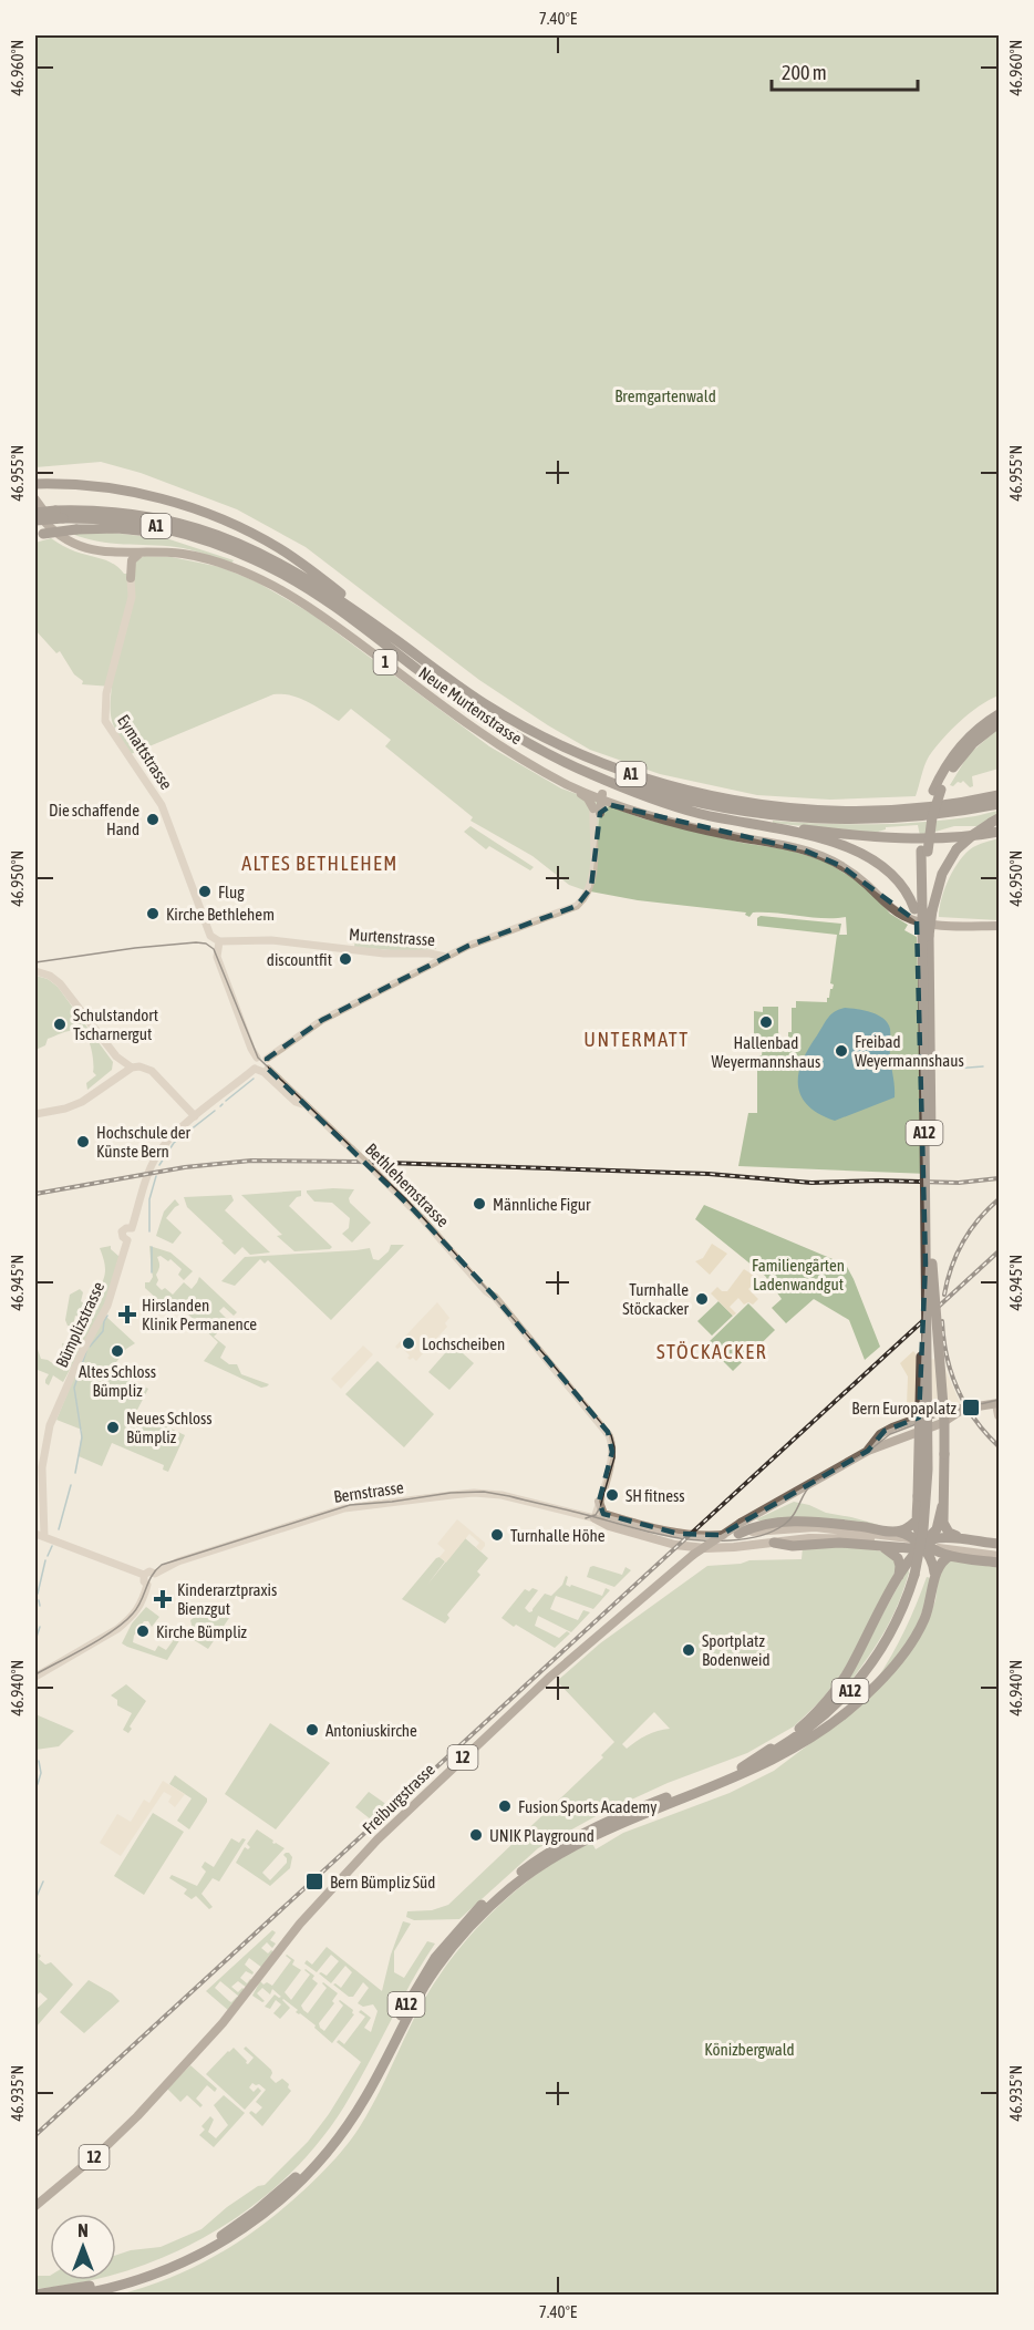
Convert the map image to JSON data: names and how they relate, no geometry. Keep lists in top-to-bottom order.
{
  "streets": {
    "highway": ["A1", "A12"],
    "main road": [
      "1",
      "Neue Murtenstrasse",
      "Bernstrasse",
      "12",
      "Freiburgstrasse"
    ],
    "street": [
      "Eymattstrasse",
      "Murtenstrasse",
      "Bethlehemstrasse",
      "Bümplizstrasse"
    ]
  },
  "crossings": [
    ["A1", "1"],
    ["1", "Neue Murtenstrasse"],
    ["1", "A12"],
    ["Neue Murtenstrasse", "A12"],
    ["Eymattstrasse", "Murtenstrasse"],
    ["Bethlehemstrasse", "Bernstrasse"],
    ["Bernstrasse", "Freiburgstrasse"]
  ],
  "districts": ["ALTES BETHLEHEM", "UNTERMATT", "STÖCKACKER"],
  "parks": ["Bremgartenwald", "Familiengärten Ladenwandgut", "Könizbergwald"],
  "places": {
    "other": [
      "Die schaffende Hand",
      "Flug",
      "Kirche Bethlehem",
      "discountfit",
      "Hallenbad Weyermannshaus",
      "Schulstandort Tscharnergut",
      "Freibad Weyermannshaus",
      "Hochschule der Künste Bern",
      "Männliche Figur",
      "Turnhalle Stöckacker",
      "Lochscheiben",
      "Altes Schloss Bümpliz",
      "Neues Schloss Bümpliz",
      "SH fitness",
      "Turnhalle Höhe",
      "Kirche Bümpliz",
      "Sportplatz Bodenweid",
      "Antoniuskirche",
      "Fusion Sports Academy",
      "UNIK Playground"
    ],
    "health": ["Hirslanden Klinik Permanence", "Kinderarztpraxis Bienzgut"],
    "transit": ["Bern Europaplatz", "Bern Bümpliz Süd"]
  },
  "scale_bar": "200 m",
  "north": "top",
  "coordinates": [
    "7.40°E",
    "46.960°N",
    "46.955°N",
    "46.950°N",
    "46.945°N",
    "46.940°N",
    "46.935°N"
  ]
}
